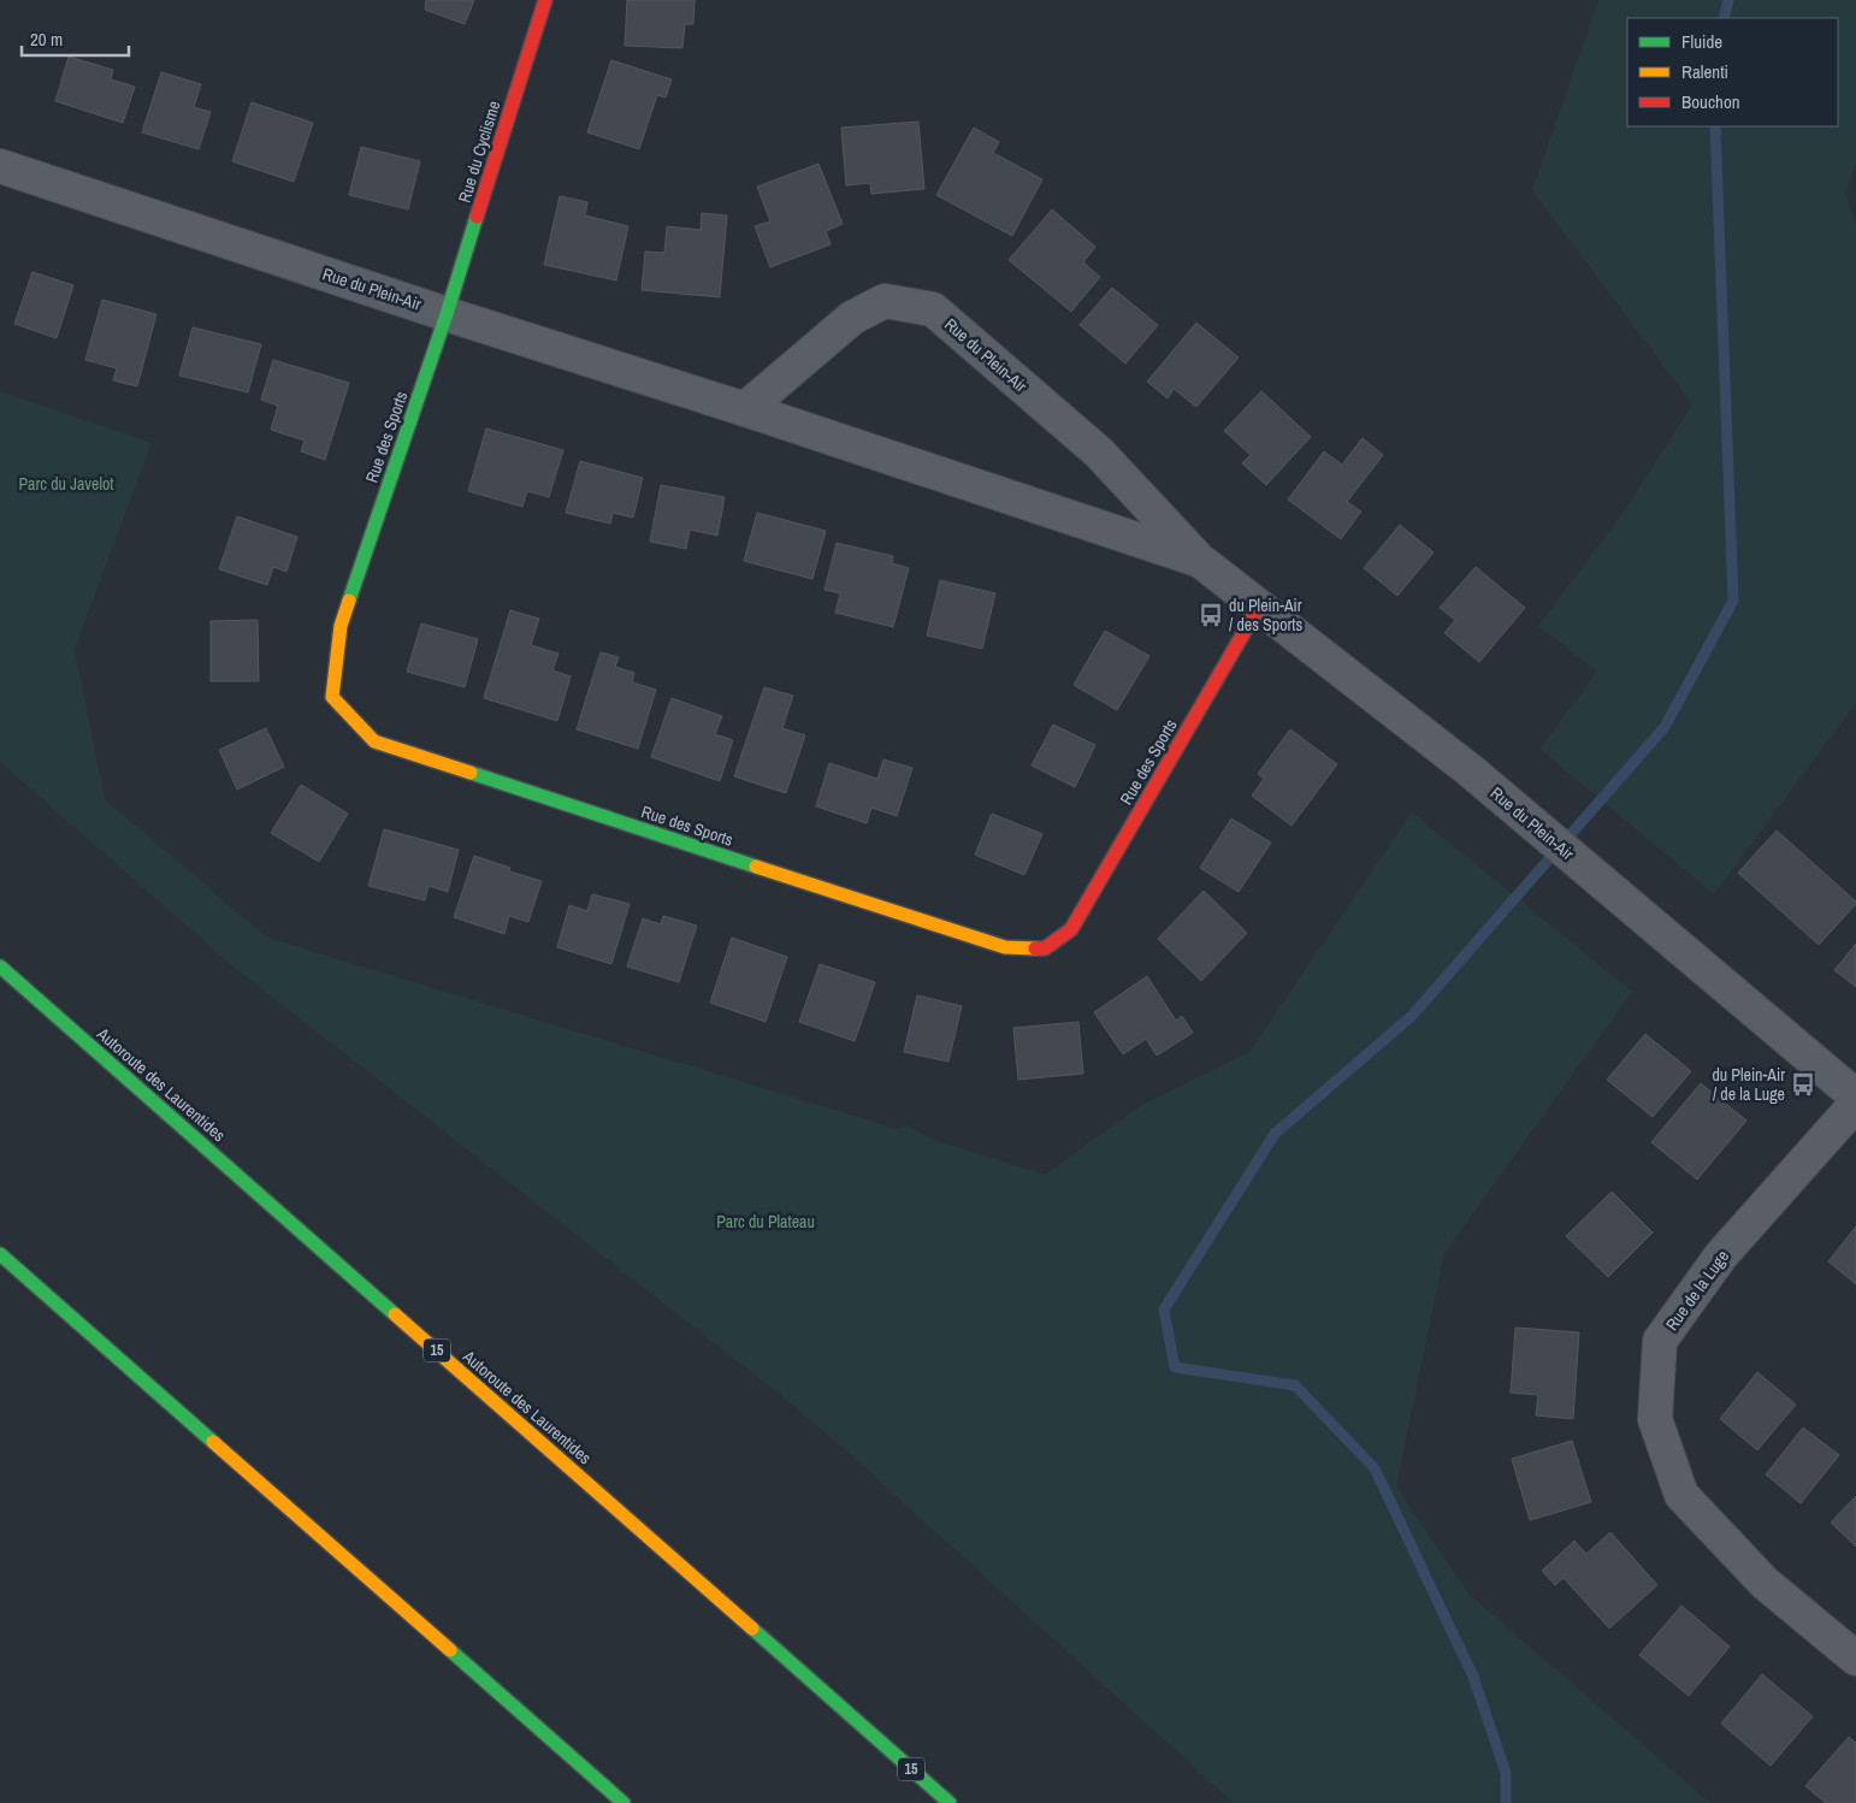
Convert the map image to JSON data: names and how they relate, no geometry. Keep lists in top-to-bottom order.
{
  "streets": {
    "main road": [
      "Rue du Cyclisme",
      "Rue des Sports",
      "Autoroute des Laurentides",
      "15"
    ],
    "street": ["Rue du Plein-Air", "Rue de la Luge"]
  },
  "crossings": [
    ["Rue du Cyclisme", "Rue du Plein-Air"],
    ["Rue du Cyclisme", "Rue des Sports"],
    ["Rue du Plein-Air", "Rue des Sports"]
  ],
  "parks": ["Parc du Javelot", "Parc du Plateau"],
  "places": {
    "bus stop": ["du Plein-Air / des Sports", "du Plein-Air / de la Luge"]
  },
  "legend": ["Fluide", "Ralenti", "Bouchon"],
  "scale_bar": "20 m"
}
